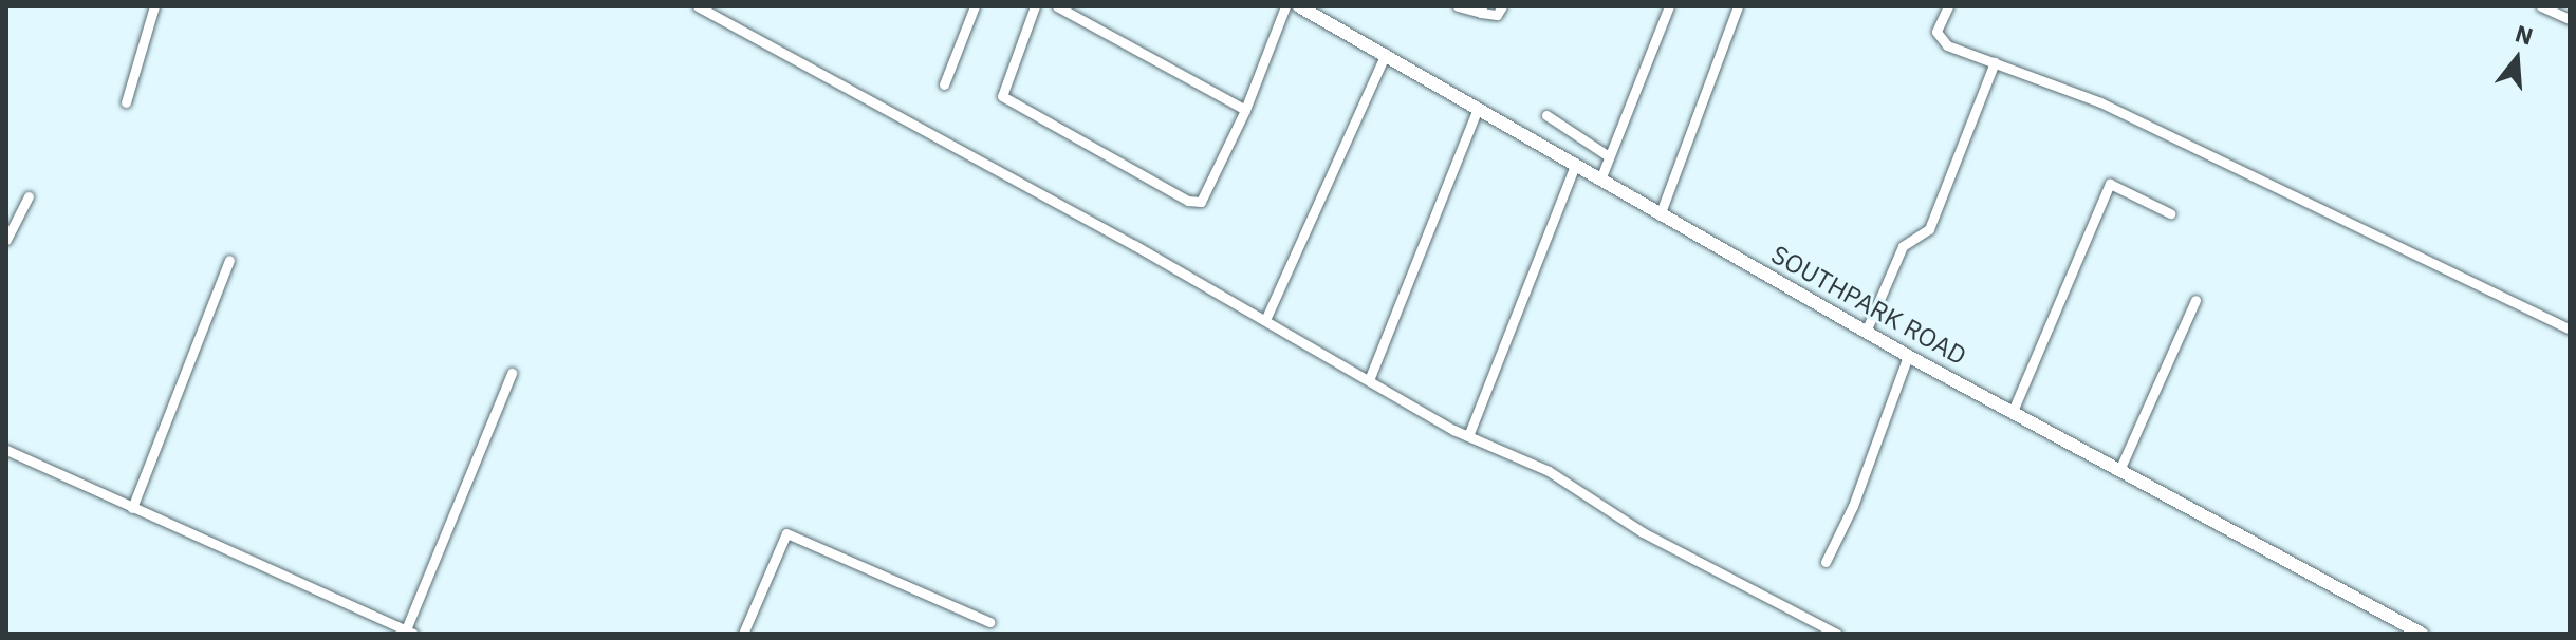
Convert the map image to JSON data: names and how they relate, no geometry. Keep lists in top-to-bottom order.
{
  "streets": {
    "street": ["SOUTHPARK ROAD"]
  },
  "north": "top"
}
